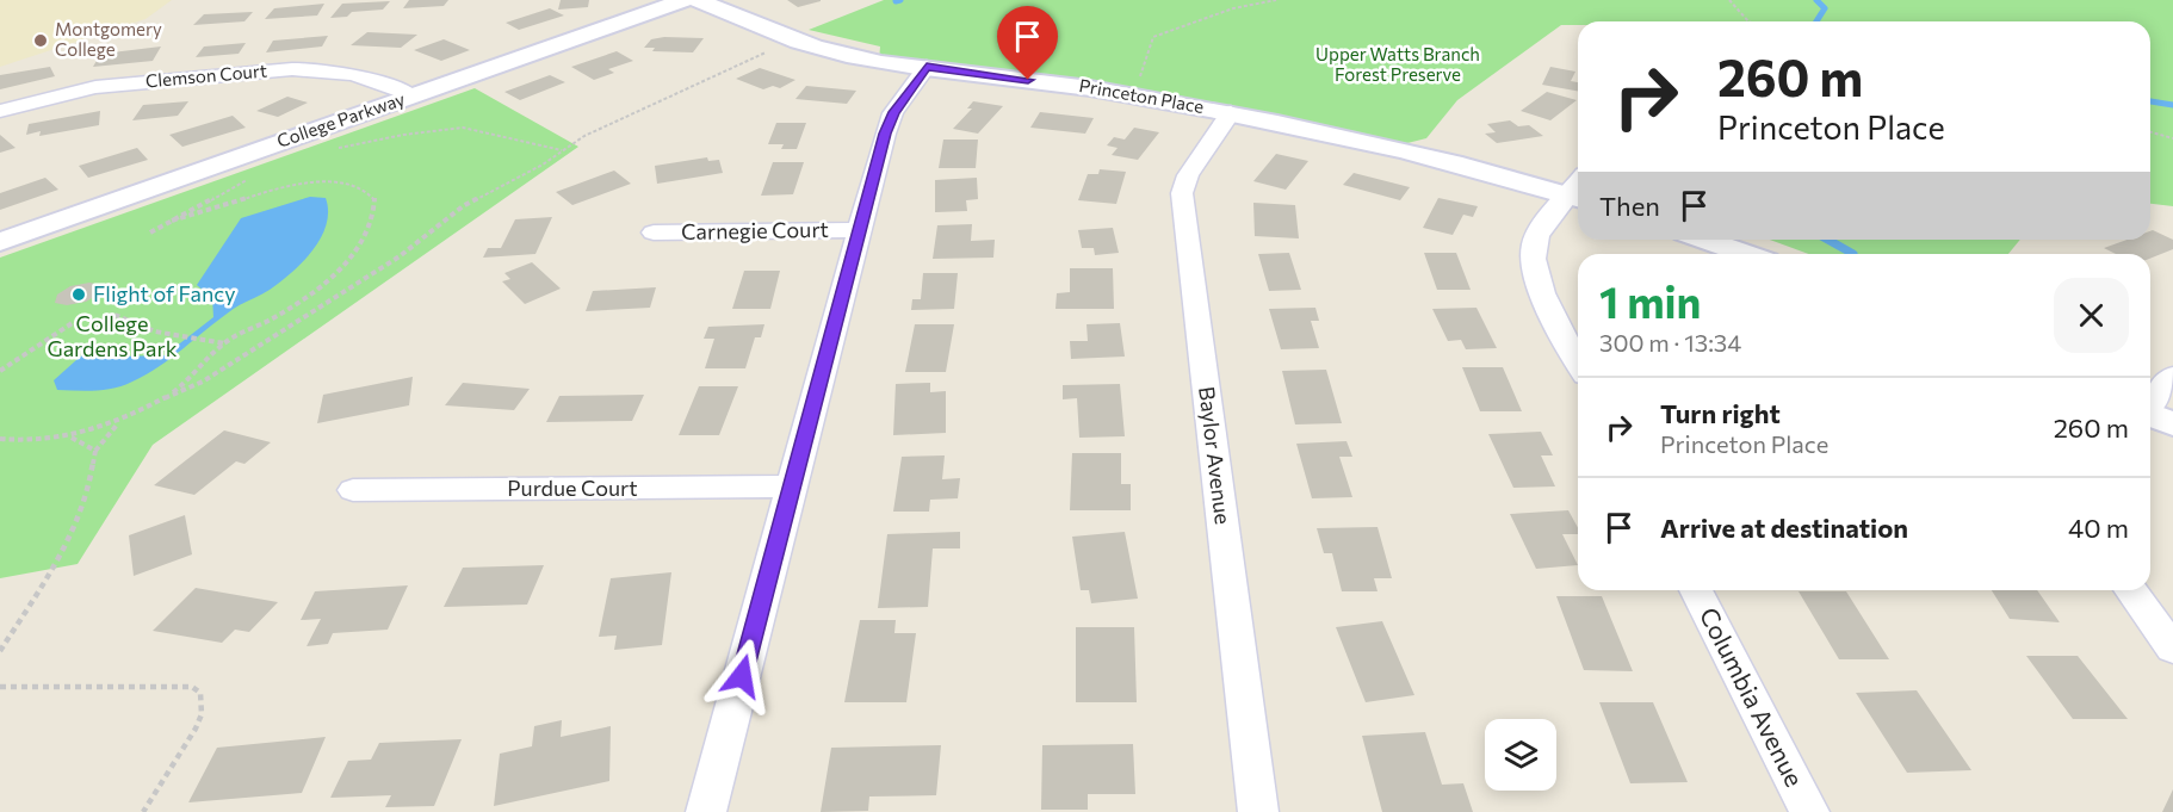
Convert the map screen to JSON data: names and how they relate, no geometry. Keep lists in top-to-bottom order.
{
  "streets": {
    "street": [
      "Clemson Court",
      "Princeton Place",
      "College Parkway",
      "Carnegie Court",
      "Baylor Avenue",
      "Purdue Court",
      "Columbia Avenue"
    ]
  },
  "crossings": [
    ["Clemson Court", "College Parkway"],
    ["Princeton Place", "Baylor Avenue"]
  ],
  "parks": ["Upper Watts Branch Forest Preserve", "College Gardens Park"],
  "places": ["Montgomery College", "Flight of Fancy"],
  "page": {
    "turn": ["260 m", "Princeton Place"],
    "then": "Then",
    "heading": ["1 min", "300 m · 13:34"],
    "list": [
      {
        "name": "Turn right",
        "note": "Princeton Place",
        "value": "260 m"
      },
      {
        "name": "Arrive at destination",
        "value": "40 m"
      }
    ]
  }
}
